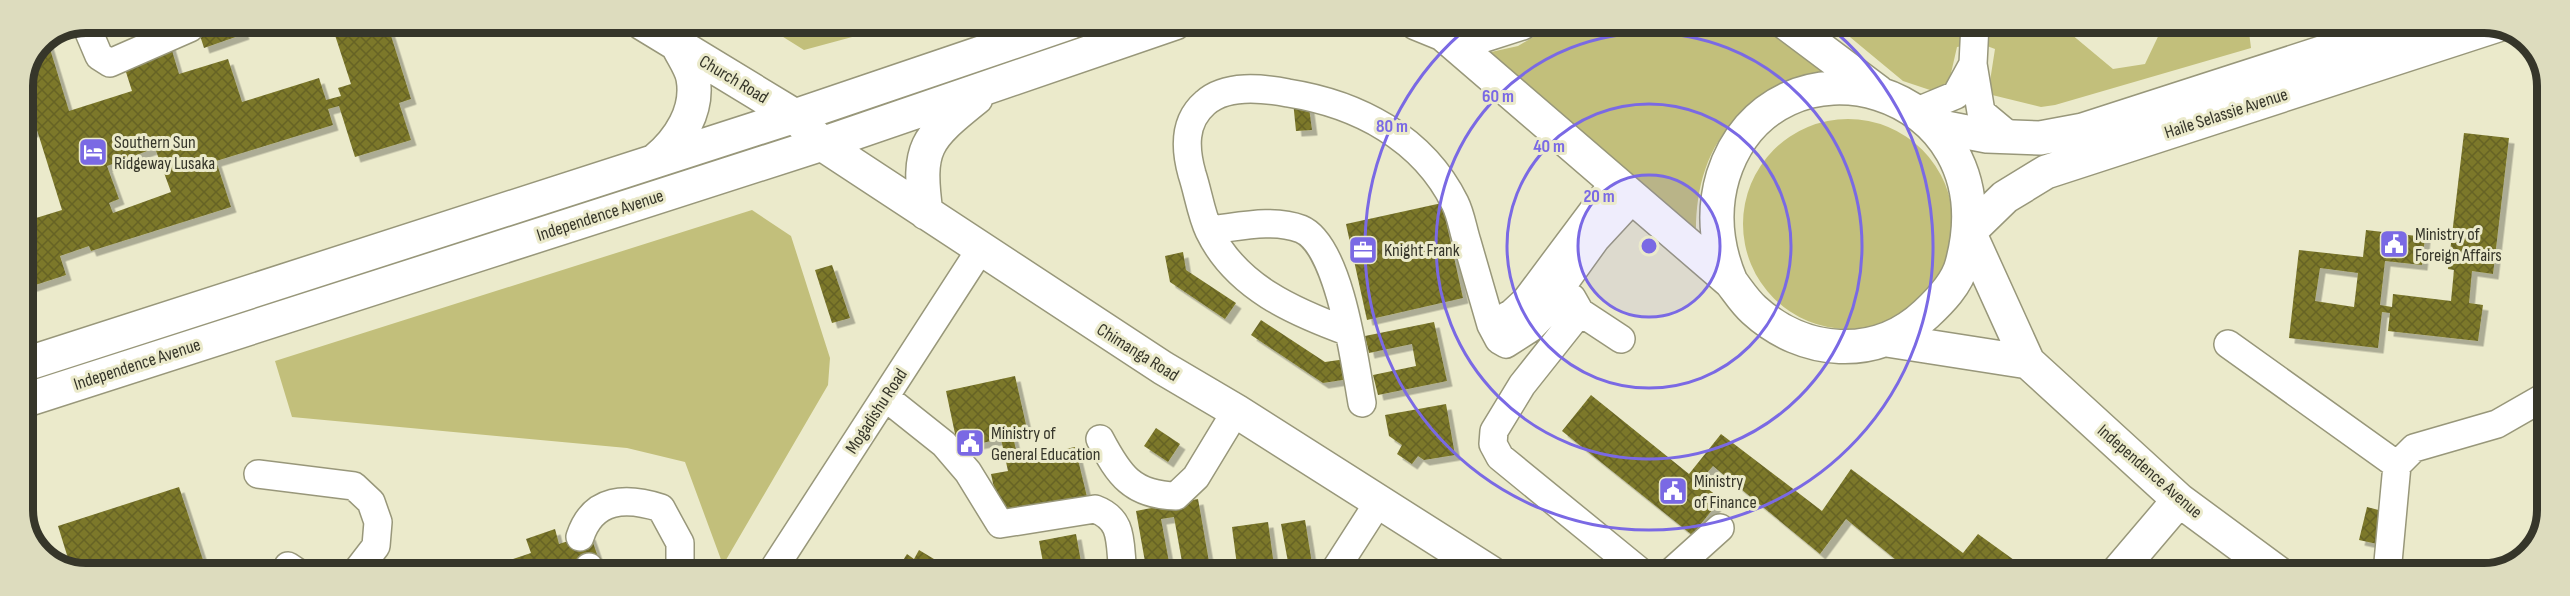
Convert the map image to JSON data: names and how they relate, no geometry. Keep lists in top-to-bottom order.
{
  "streets": {
    "main road": [
      "Church Road",
      "Haile Selassie Avenue",
      "Independence Avenue",
      "Chimanga Road"
    ],
    "street": ["Mogadishu Road"]
  },
  "crossings": [
    ["Church Road", "Independence Avenue"],
    ["Church Road", "Chimanga Road"],
    ["Haile Selassie Avenue", "Independence Avenue"],
    ["Independence Avenue", "Chimanga Road"],
    ["Chimanga Road", "Mogadishu Road"]
  ],
  "places": {
    "hotel": ["Southern Sun Ridgeway Lusaka"],
    "public building": ["Ministry of Foreign Affairs", "Ministry of General Education", "Ministry of Finance"],
    "office": ["Knight Frank"]
  },
  "rings": [
    "60 m",
    "80 m",
    "40 m",
    "20 m"
  ]
}
